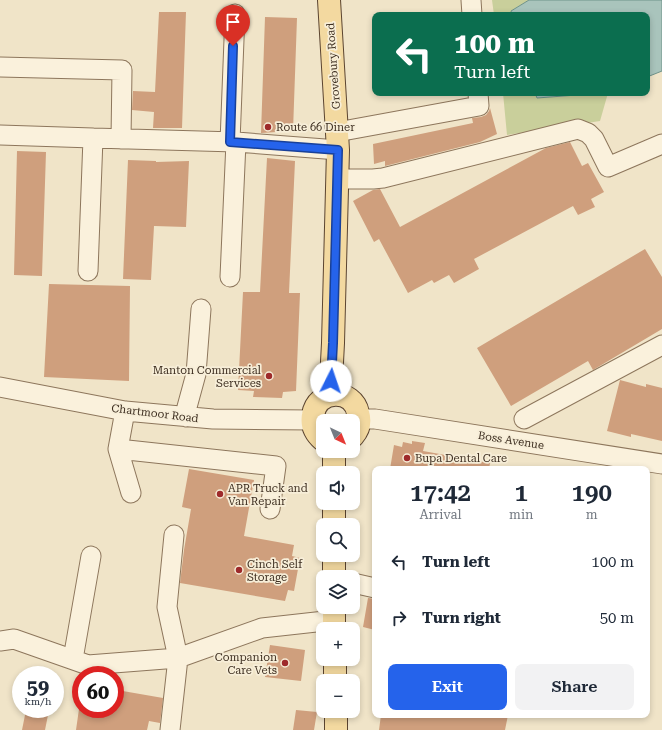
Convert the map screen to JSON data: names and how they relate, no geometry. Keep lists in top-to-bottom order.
{
  "streets": {
    "main road": ["Grovebury Road"],
    "street": ["Chartmoor Road", "Boss Avenue"]
  },
  "places": [
    "Route 66 Diner",
    "Manton Commercial Services",
    "Bupa Dental Care",
    "APR Truck and Van Repair",
    "Cinch Self Storage",
    "Companion Care Vets"
  ],
  "north": "bottom right",
  "page": {
    "turn": ["100 m", "Turn left"],
    "map_buttons": ["+", "−"],
    "eta": [
      "17:42",
      "Arrival",
      "1",
      "min",
      "190",
      "m"
    ],
    "list": [
      {
        "name": "Turn left",
        "value": "100 m"
      },
      {
        "name": "Turn right",
        "value": "50 m"
      }
    ],
    "buttons": ["Exit", "Share"],
    "speed": "59 km/h",
    "limit": "60"
  }
}
